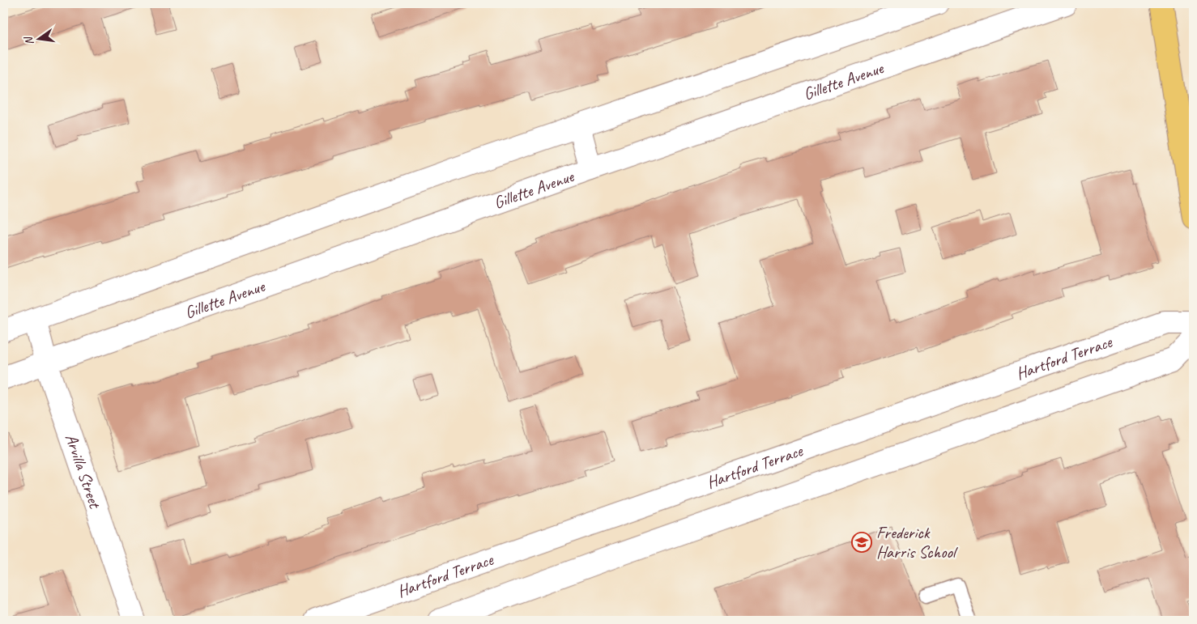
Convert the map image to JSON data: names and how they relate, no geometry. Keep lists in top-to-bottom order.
{
  "streets": {
    "street": ["Gillette Avenue", "Hartford Terrace", "Arvilla Street"]
  },
  "crossings": [
    ["Gillette Avenue", "Arvilla Street"]
  ],
  "places": {
    "school or university": ["Frederick Harris School"]
  },
  "north": "left"
}
